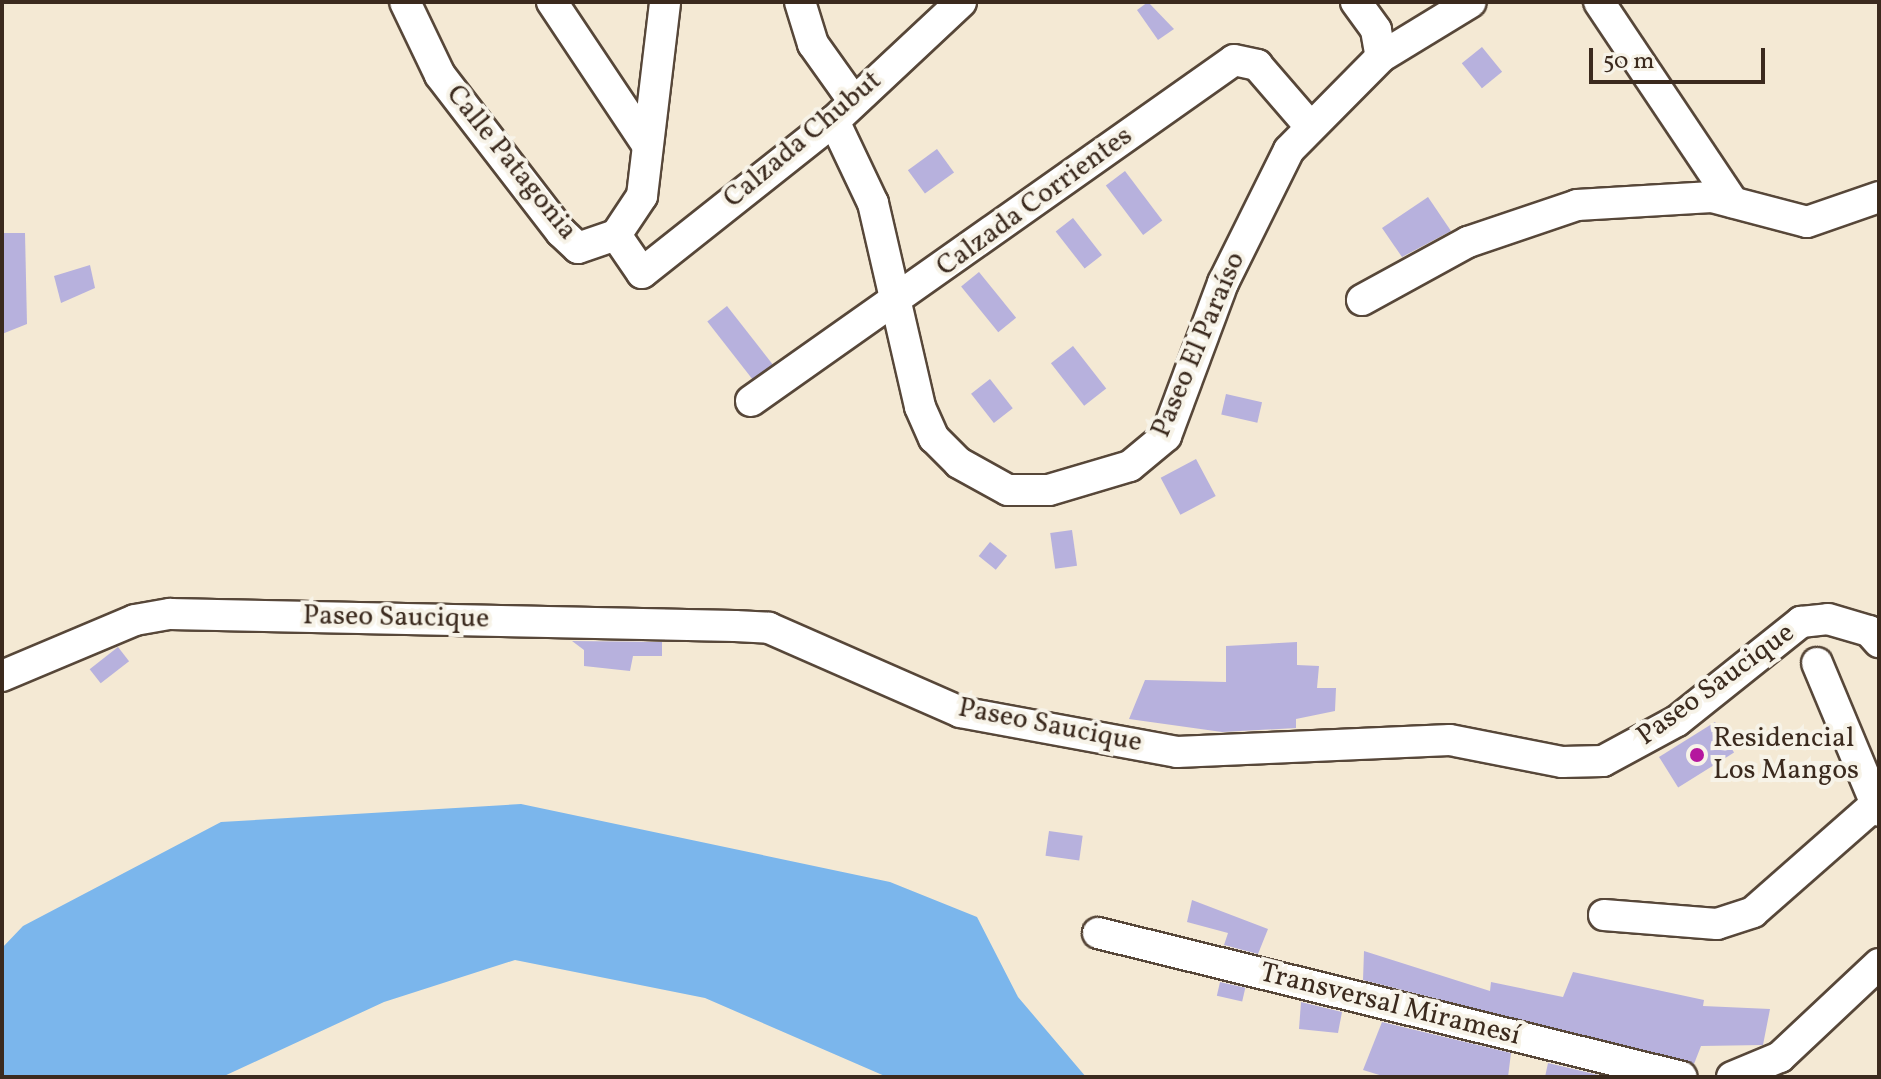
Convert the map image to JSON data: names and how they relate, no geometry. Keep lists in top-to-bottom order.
{
  "streets": {
    "street": [
      "Calzada Chubut",
      "Calle Patagonia",
      "Calzada Corrientes",
      "Paseo El Paraíso",
      "Paseo Saucique",
      "Transversal Miramesí"
    ]
  },
  "crossings": [
    ["Calzada Chubut", "Calle Patagonia"],
    ["Calzada Chubut", "Paseo El Paraíso"],
    ["Calzada Corrientes", "Paseo El Paraíso"]
  ],
  "places": ["Residencial Los Mangos"],
  "scale_bar": "50 m"
}
